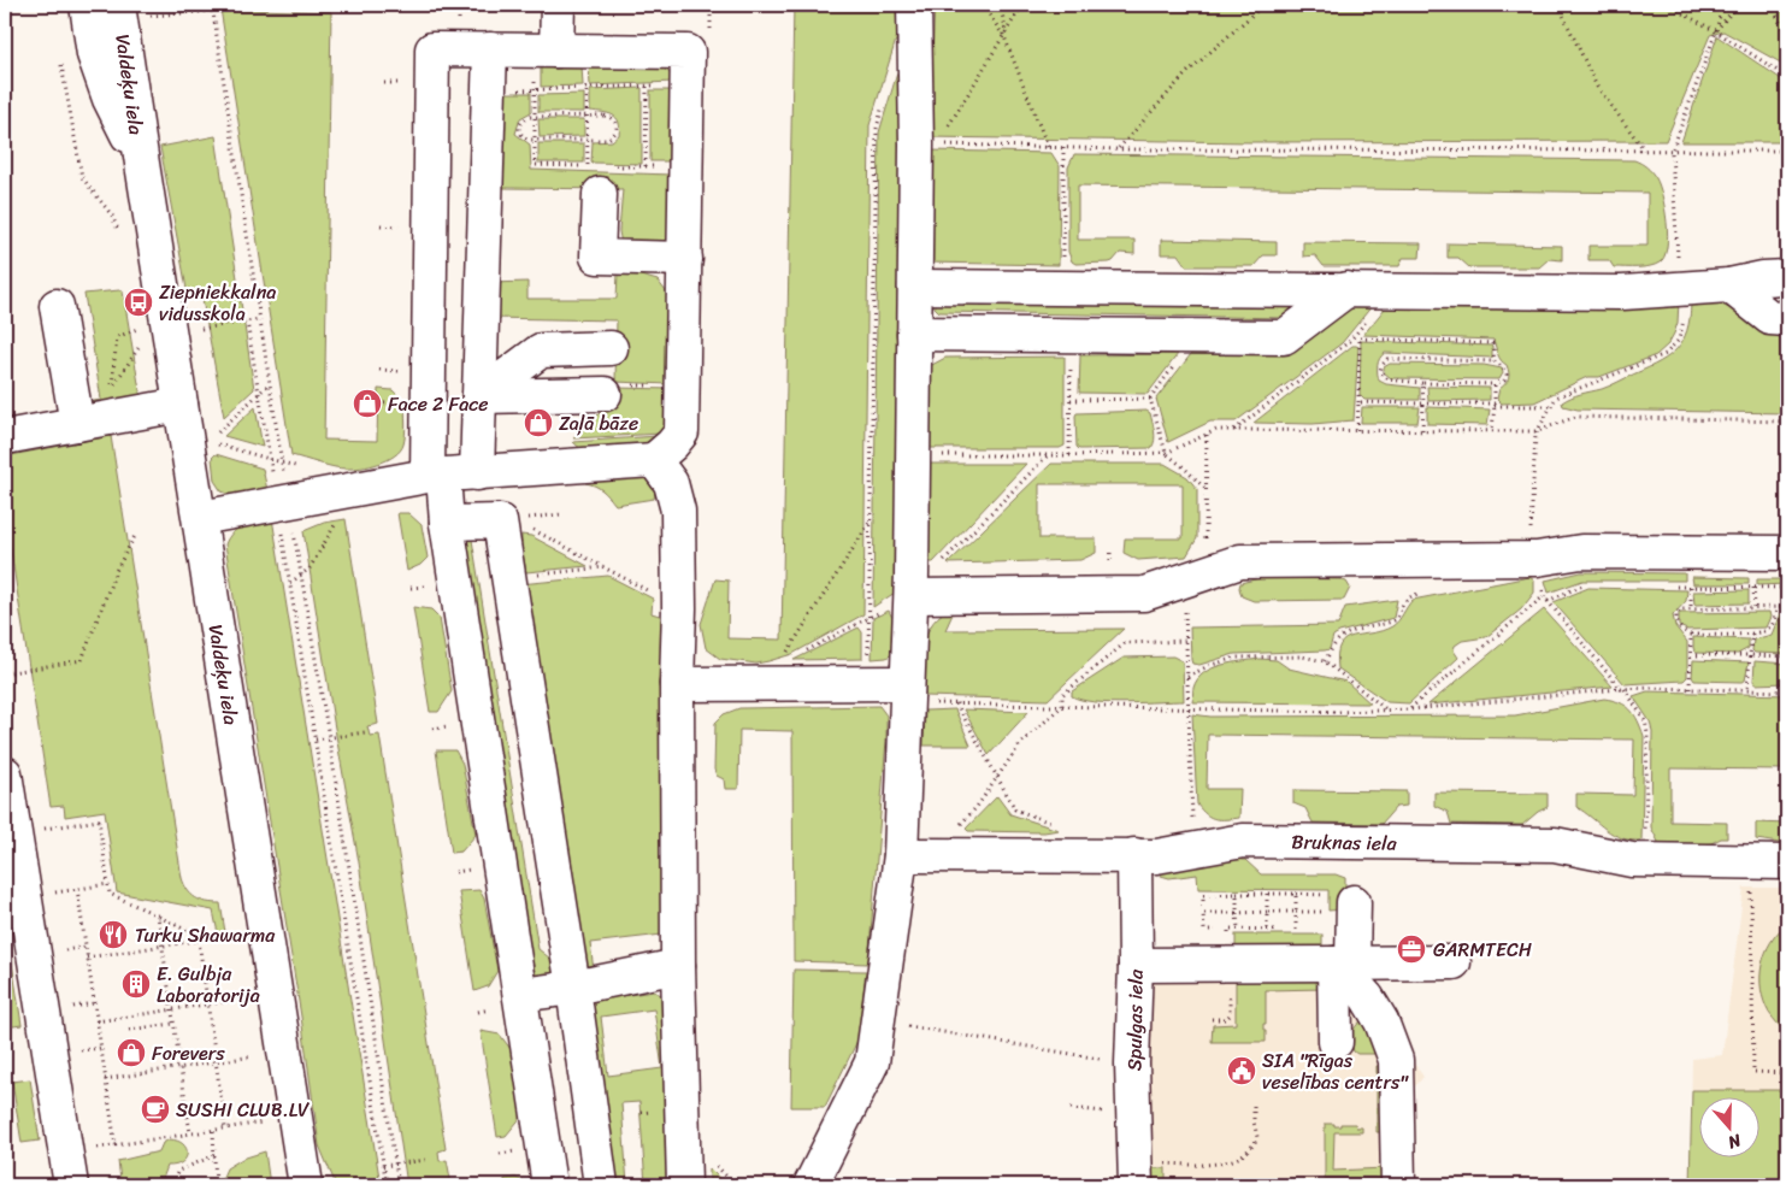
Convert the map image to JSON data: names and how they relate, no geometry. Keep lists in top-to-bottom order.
{
  "streets": {
    "street": ["Valdeķu iela", "Bruknas iela", "Spulgas iela"]
  },
  "crossings": [
    ["Bruknas iela", "Spulgas iela"]
  ],
  "places": {
    "bus stop": ["Ziepniekkalna vidusskola"],
    "shop": ["Face 2 Face", "Zaļā bāze", "Forevers"],
    "restaurant": ["Turku Shawarma"],
    "office": ["GARMTECH"],
    "building": ["E. Gulbja Laboratorija"],
    "public building": ["SIA \"Rīgas veselības centrs\""],
    "cafe": ["SUSHI CLUB.LV"]
  },
  "north": "bottom"
}
